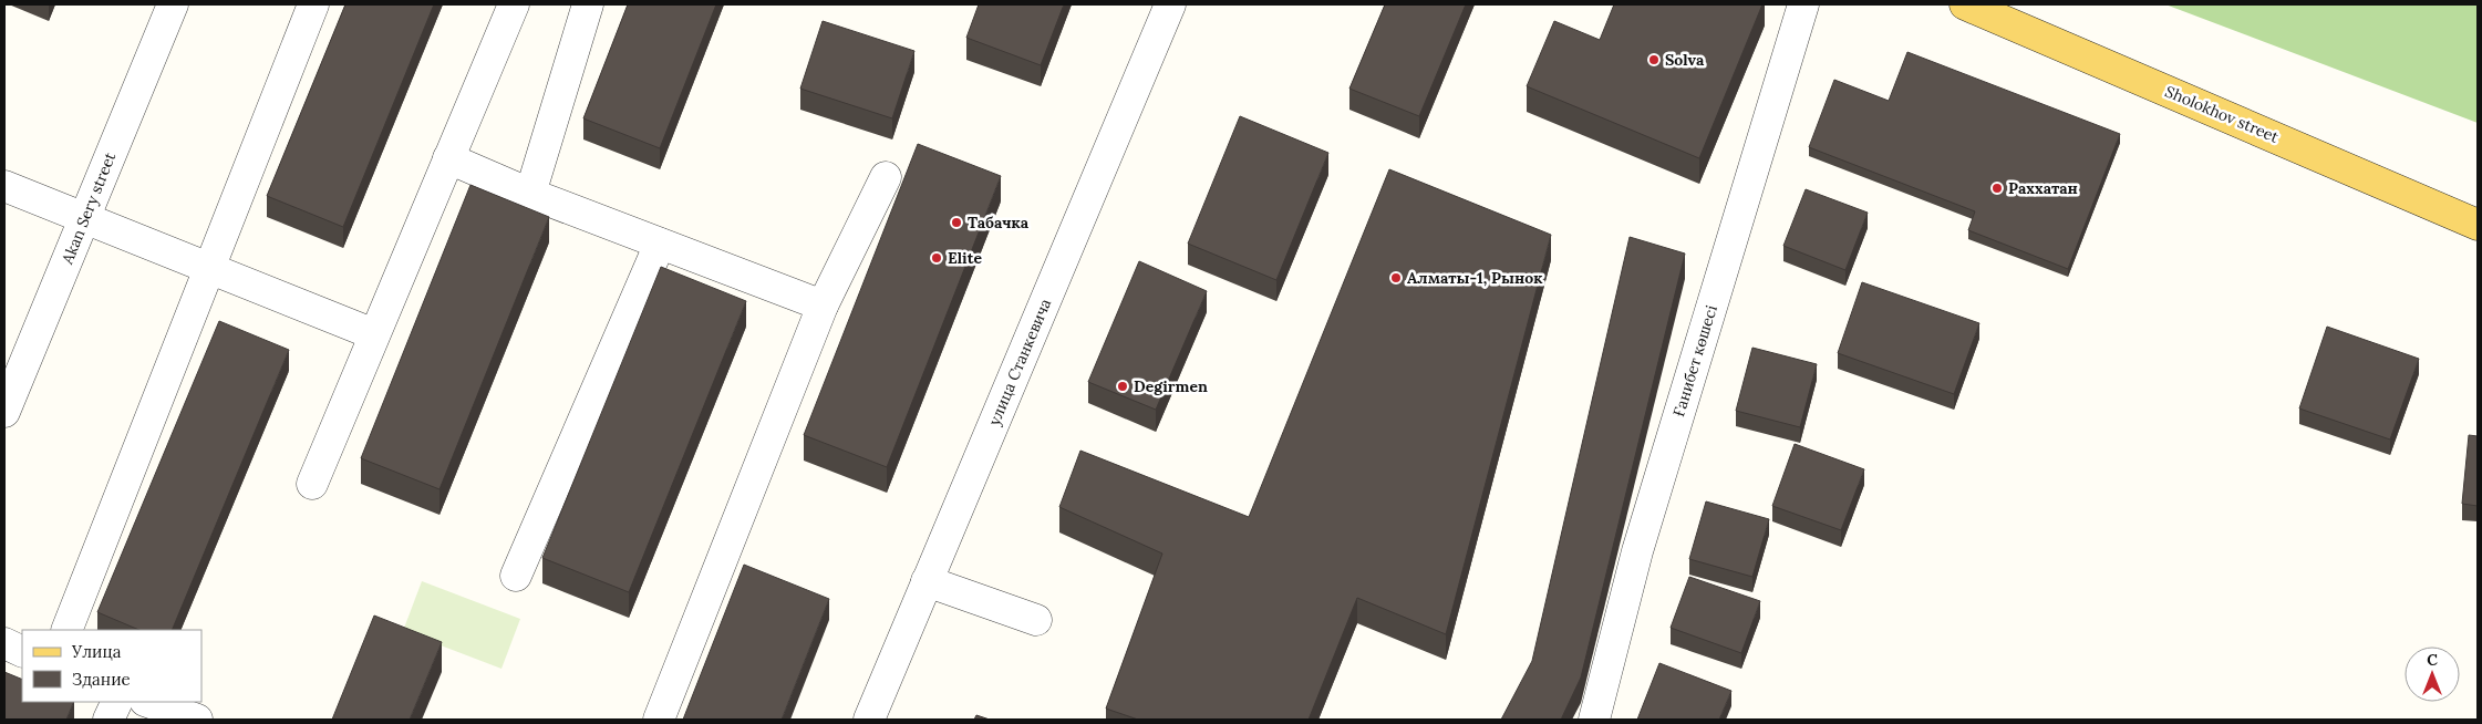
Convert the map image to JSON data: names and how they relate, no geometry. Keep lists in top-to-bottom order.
{
  "streets": {
    "main road": ["Sholokhov street"],
    "street": ["Akan Sery street", "Ғанибет көшесі", "улица Станкевича"]
  },
  "places": [
    "Solva",
    "Раххатан",
    "Табачка",
    "Elite",
    "Алматы-1, Рынок",
    "Degirmen"
  ],
  "legend": ["Улица", "Здание"],
  "north": "top"
}
